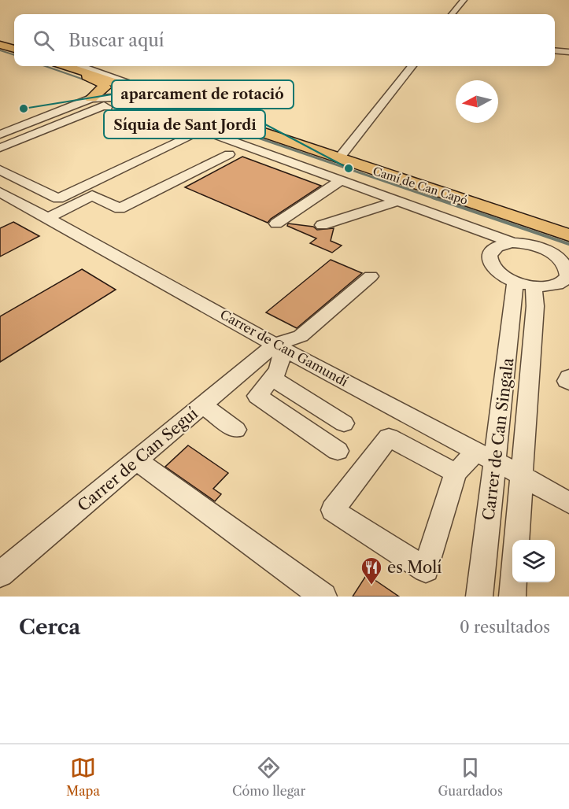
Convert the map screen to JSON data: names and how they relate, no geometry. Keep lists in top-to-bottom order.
{
  "streets": {
    "main road": ["Camí de Can Capó"],
    "street": ["Carrer de Can Gamundí", "Carrer de Can Singala", "Carrer de Can Seguí"]
  },
  "crossings": [
    ["Carrer de Can Gamundí", "Carrer de Can Singala"],
    ["Carrer de Can Gamundí", "Carrer de Can Seguí"]
  ],
  "places": {
    "other": ["aparcament de rotació", "Síquia de Sant Jordi"],
    "restaurant": ["es Molí"]
  },
  "north": "left",
  "page": {
    "search": "Buscar aquí",
    "heading": ["Cerca", "0 resultados"],
    "nav": ["Mapa", "Cómo llegar", "Guardados"]
  }
}
